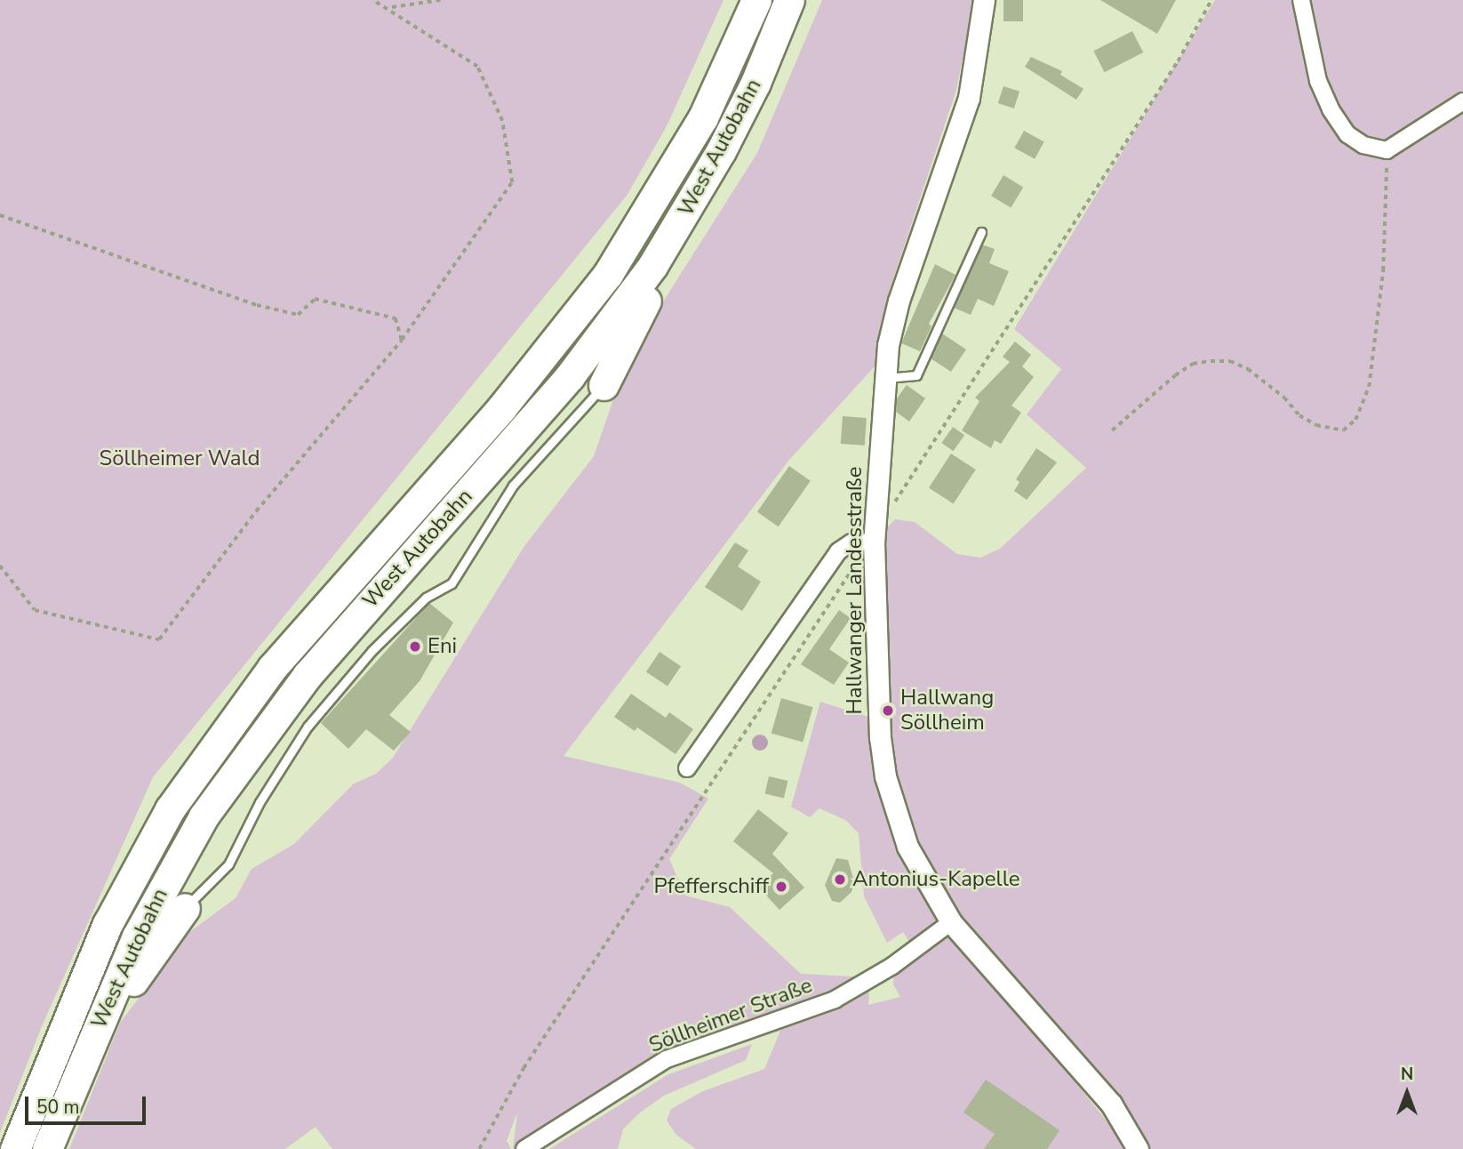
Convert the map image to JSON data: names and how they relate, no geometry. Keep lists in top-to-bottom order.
{
  "streets": {
    "highway": ["West Autobahn"],
    "street": ["Hallwanger Landesstraße", "Söllheimer Straße"]
  },
  "crossings": [
    ["Hallwanger Landesstraße", "Söllheimer Straße"]
  ],
  "parks": ["Söllheimer Wald"],
  "places": [
    "Eni",
    "Hallwang Söllheim",
    "Antonius-Kapelle",
    "Pfefferschiff"
  ],
  "scale_bar": "50 m",
  "north": "top"
}
